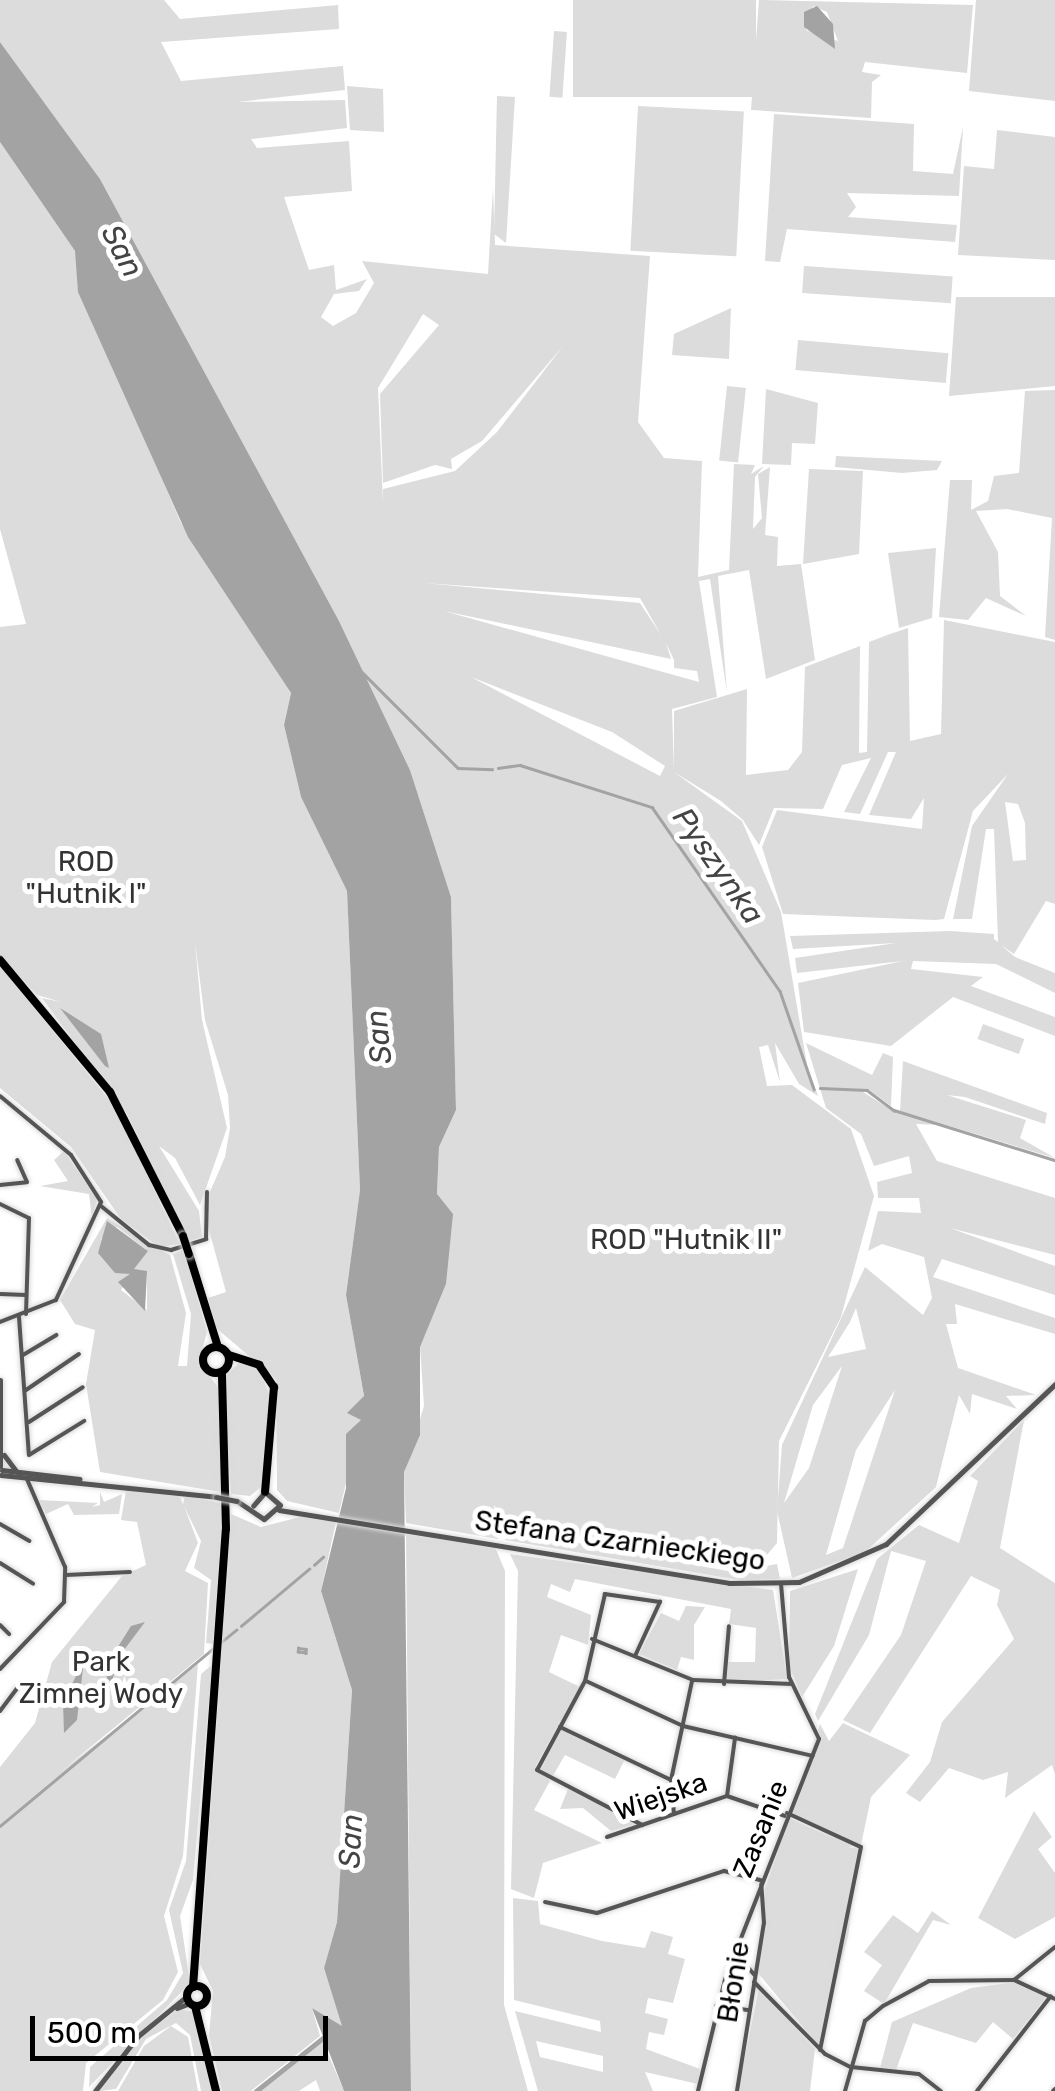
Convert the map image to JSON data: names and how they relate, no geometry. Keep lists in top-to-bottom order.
{
  "streets": {
    "street": [
      "Stefana Czarnieckiego",
      "Wiejska",
      "Zasanie",
      "Błonie"
    ]
  },
  "crossings": [
    ["Stefana Czarnieckiego", "Zasanie"],
    ["Wiejska", "Zasanie"],
    ["Zasanie", "Błonie"]
  ],
  "water": ["San", "Pyszynka"],
  "parks": ["ROD \"Hutnik I\"", "ROD \"Hutnik II\"", "Park Zimnej Wody"],
  "scale_bar": "500 m"
}
